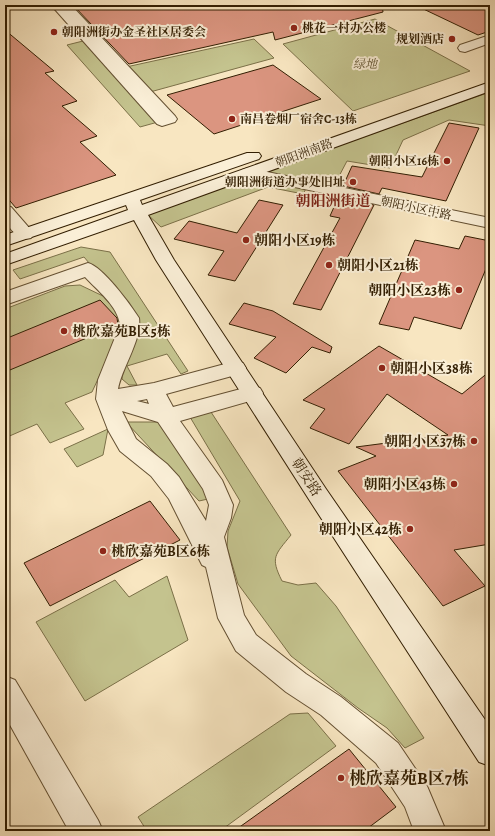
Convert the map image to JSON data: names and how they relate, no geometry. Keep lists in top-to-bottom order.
{
  "streets": {
    "street": ["朝阳洲南路", "朝阳小区中路", "朝安路"]
  },
  "crossings": [
    ["朝阳洲南路", "朝阳小区中路"],
    ["朝阳洲南路", "朝安路"]
  ],
  "districts": ["朝阳洲街道"],
  "parks": ["绿地"],
  "places": [
    "桃花一村办公楼",
    "朝阳洲街办金圣社区居委会",
    "规划酒店",
    "南昌卷烟厂宿舍C-13栋",
    "朝阳小区16栋",
    "朝阳洲街道办事处旧址",
    "朝阳小区19栋",
    "朝阳小区21栋",
    "朝阳小区23栋",
    "桃欣嘉苑B区5栋",
    "朝阳小区38栋",
    "朝阳小区37栋",
    "朝阳小区43栋",
    "朝阳小区42栋",
    "桃欣嘉苑B区6栋",
    "桃欣嘉苑B区7栋"
  ]
}
